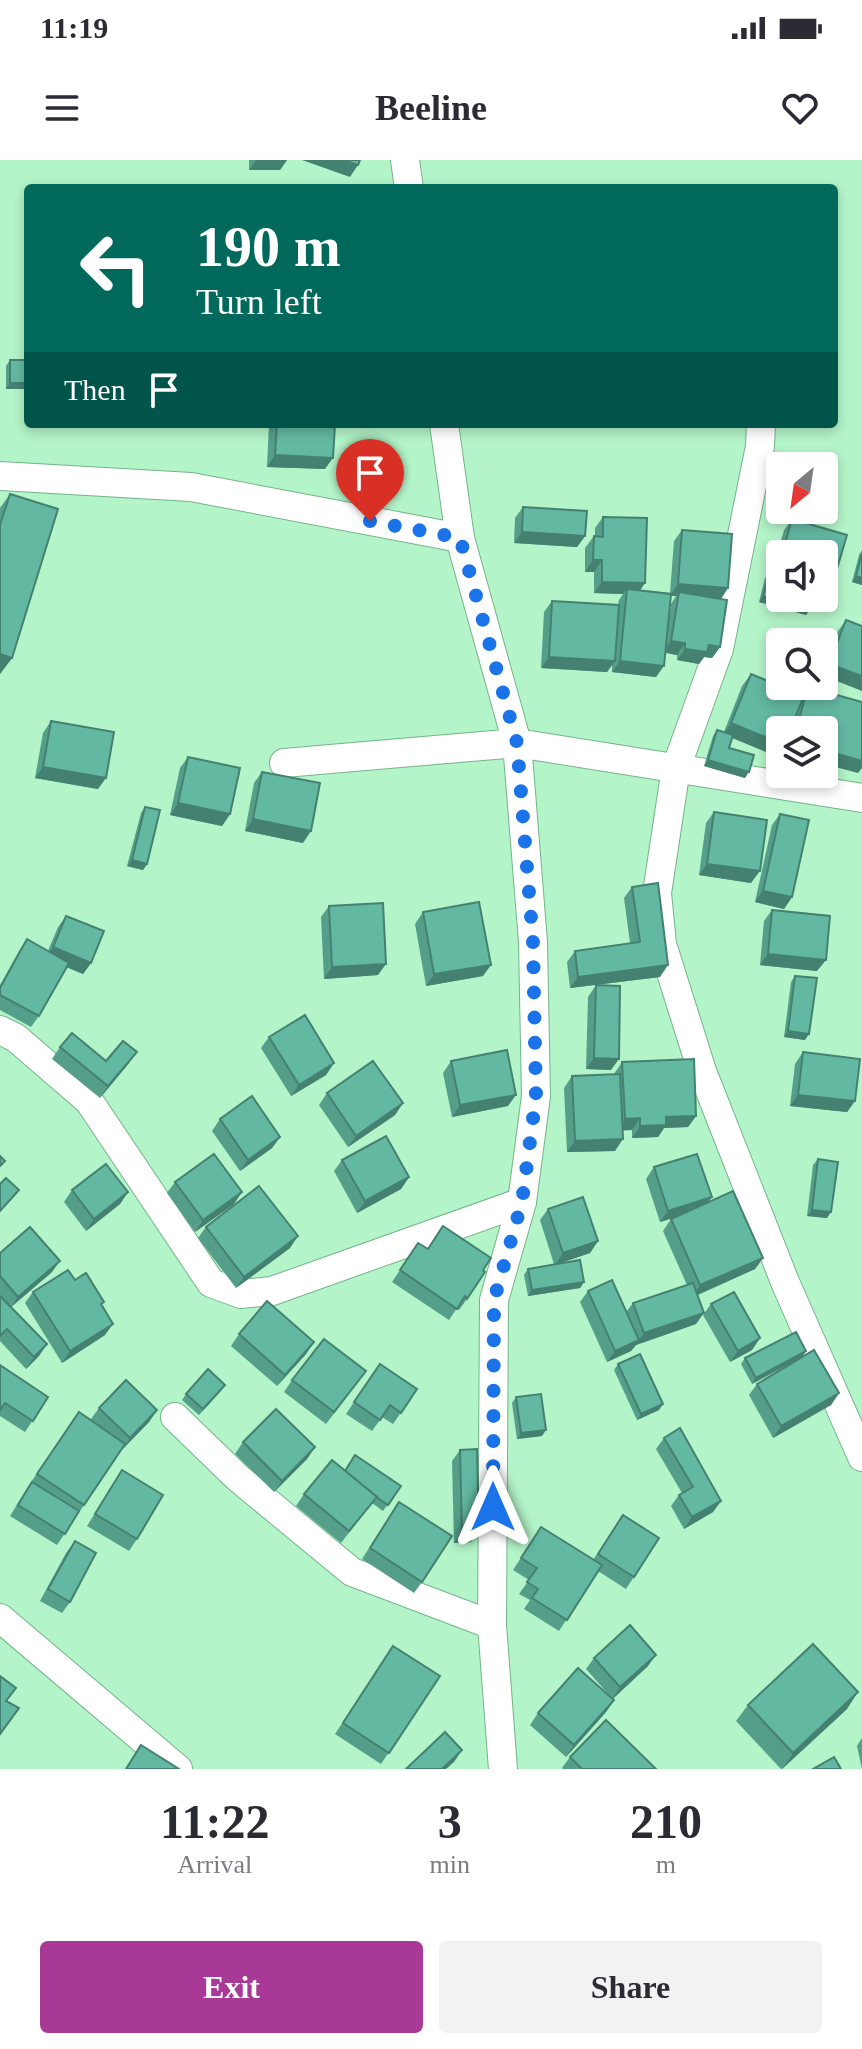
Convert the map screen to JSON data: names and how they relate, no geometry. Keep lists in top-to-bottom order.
{
  "north": "bottom left",
  "page": {
    "status": "11:19",
    "header": "Beeline",
    "turn": ["190 m", "Turn left"],
    "then": "Then",
    "eta": [
      "11:22",
      "Arrival",
      "3",
      "min",
      "210",
      "m"
    ],
    "buttons": ["Exit", "Share"]
  }
}
